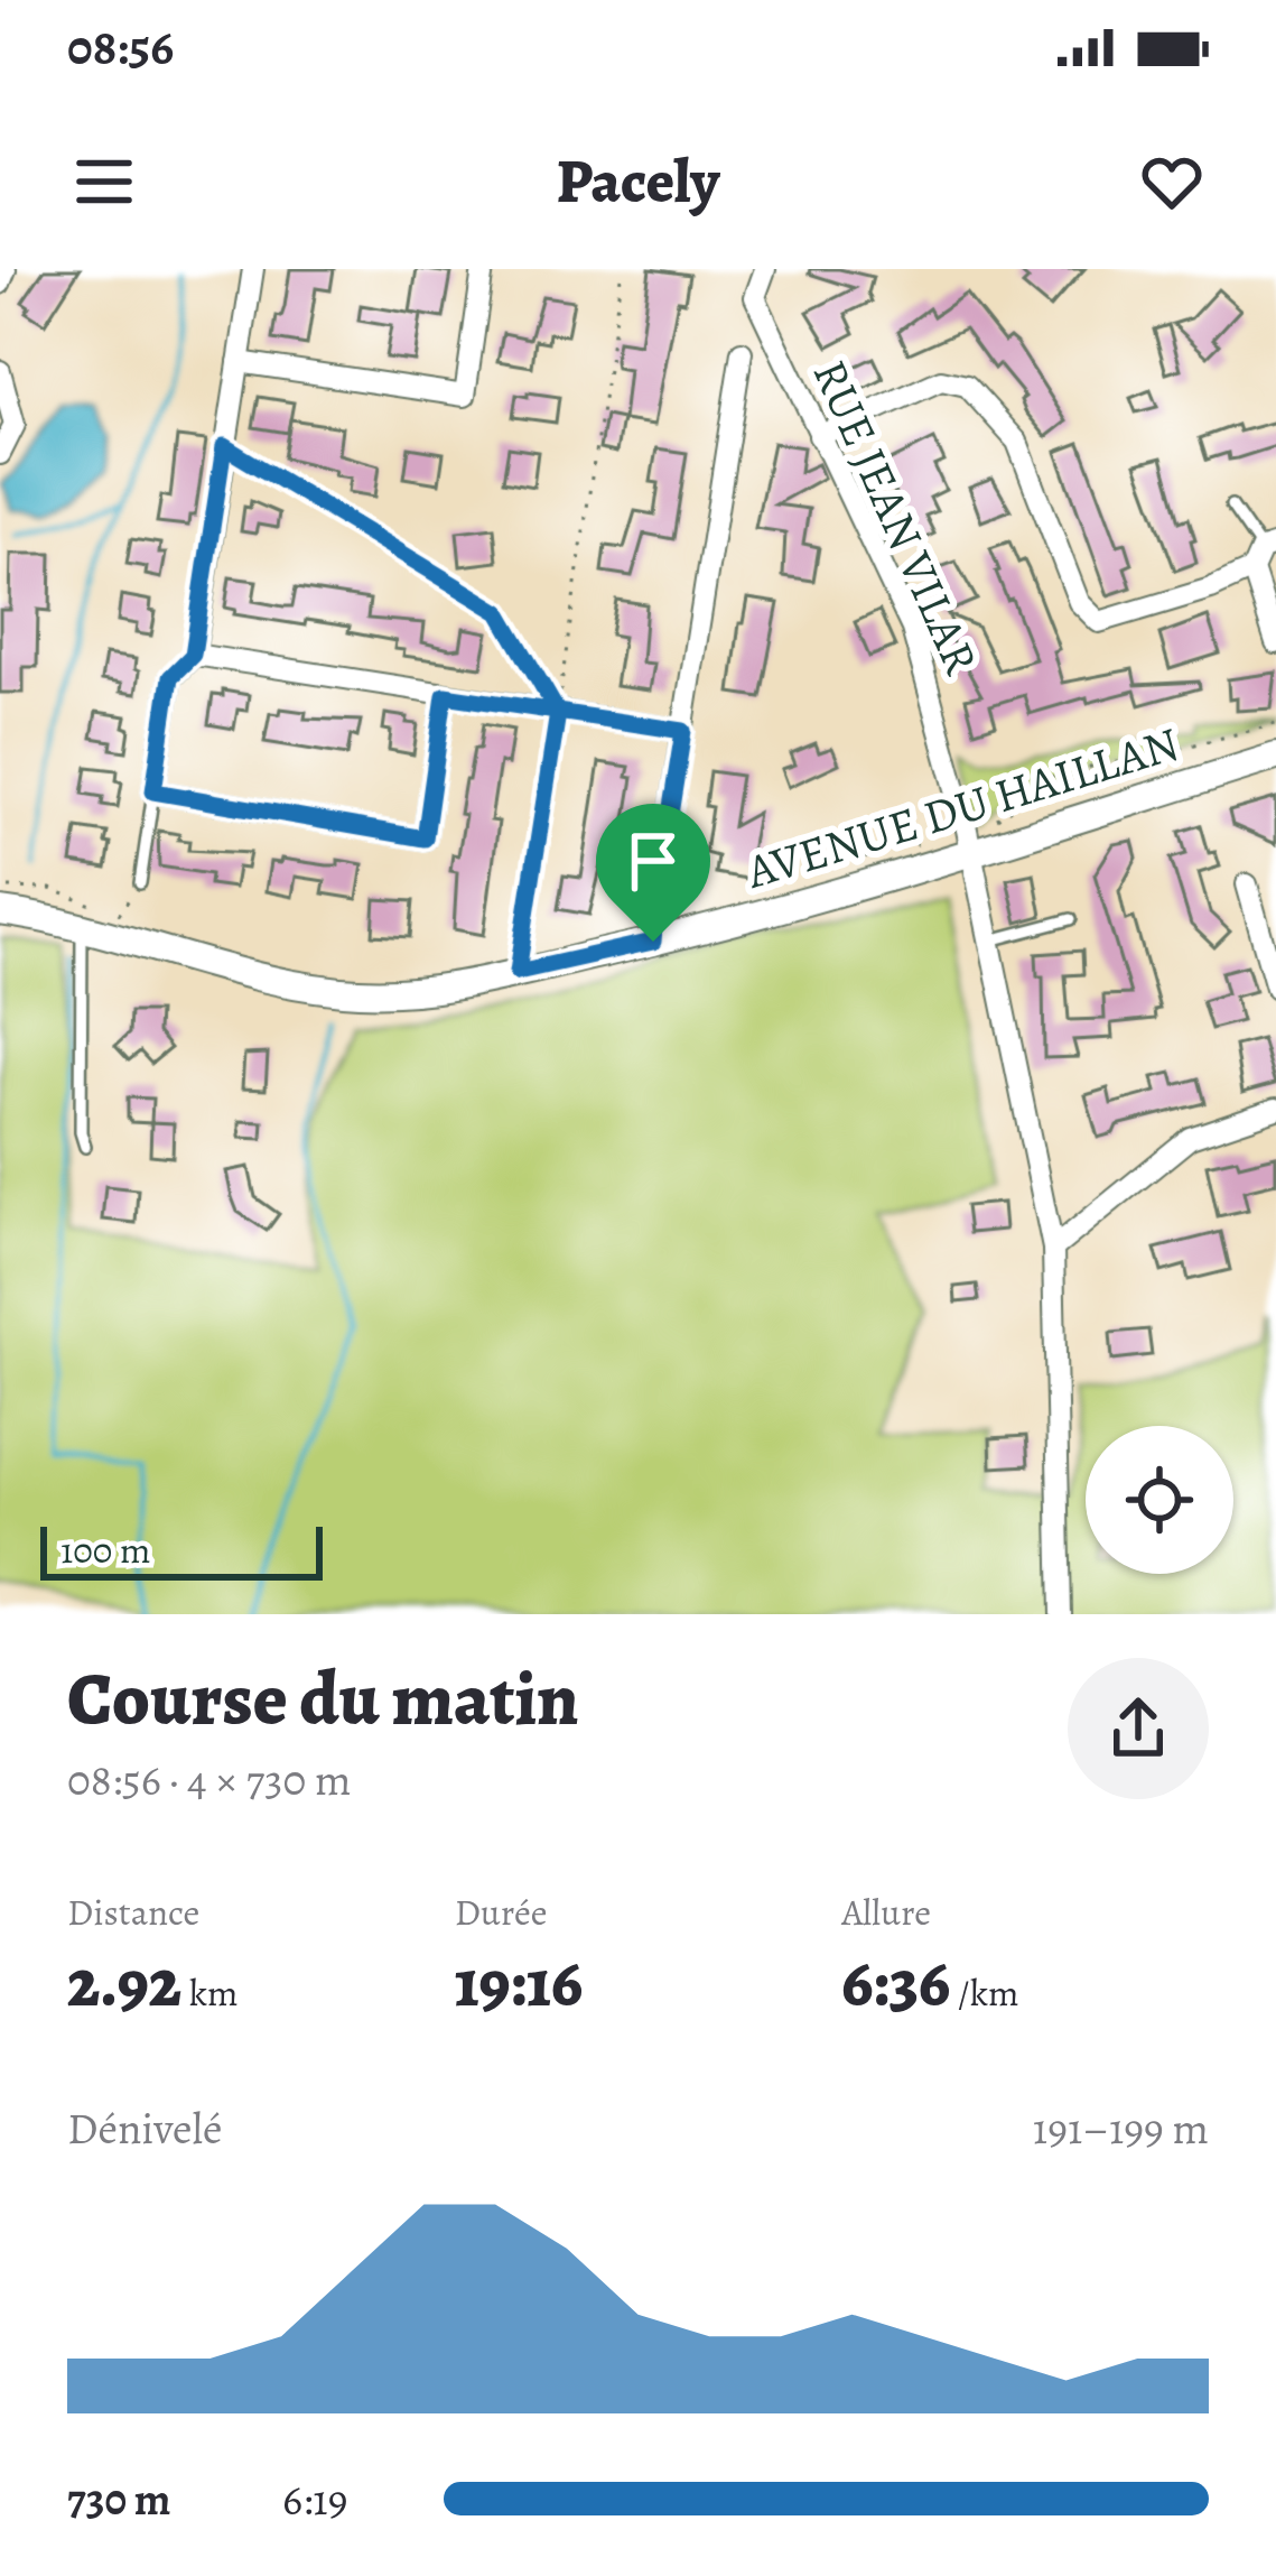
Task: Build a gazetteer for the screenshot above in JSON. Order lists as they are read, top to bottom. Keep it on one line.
{"streets":{"street":["RUE JEAN VILAR","AVENUE DU HAILLAN"]},"crossings":[["RUE JEAN VILAR","AVENUE DU HAILLAN"]],"scale_bar":"100 m","page":{"status":"08:56","header":"Pacely","scale":"100 m","heading":["Course du matin","08:56 · 4 × 730 m"],"stats":[["Distance","2.92 km"],["Durée","19:16"],["Allure","6:36 /km"]],"chart":["Dénivelé","191–199 m"],"list":[{"name":"730 m","note":"6:19"}]}}
